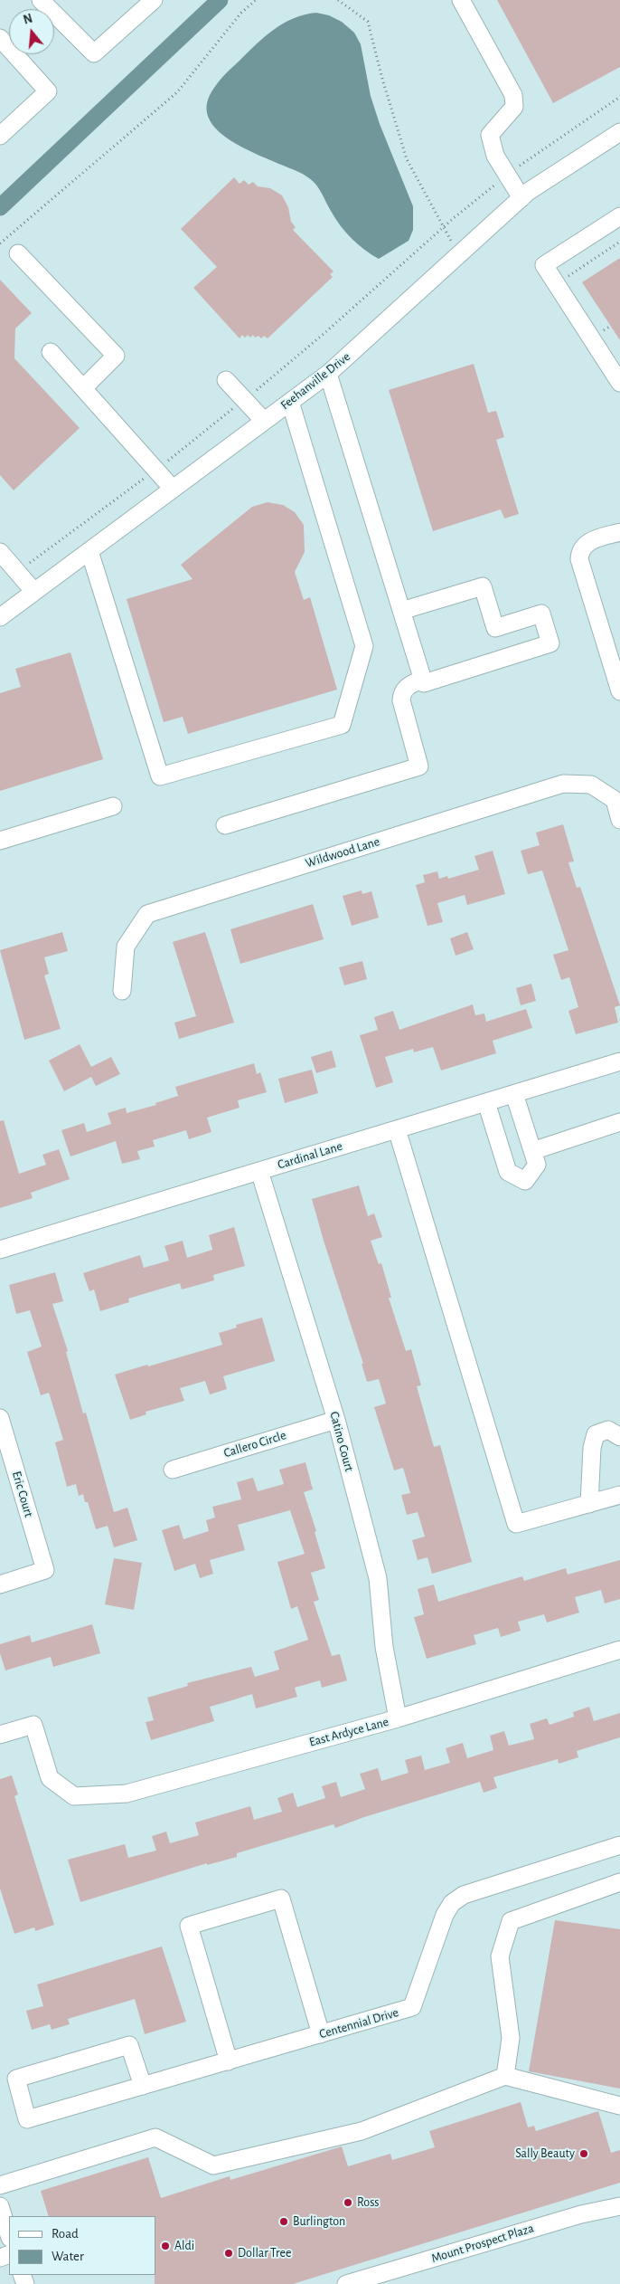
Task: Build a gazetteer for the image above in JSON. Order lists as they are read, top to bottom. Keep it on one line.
{"streets":{"street":["Feehanville Drive","Wildwood Lane","Cardinal Lane","Catino Court","Callero Circle","Eric Court","East Ardyce Lane","Centennial Drive","Mount Prospect Plaza"]},"crossings":[["Cardinal Lane","Catino Court"],["Catino Court","Callero Circle"],["Catino Court","East Ardyce Lane"]],"places":["Sally Beauty","Ross","Burlington","Aldi","Dollar Tree"],"legend":["Road","Water"],"north":"top"}
